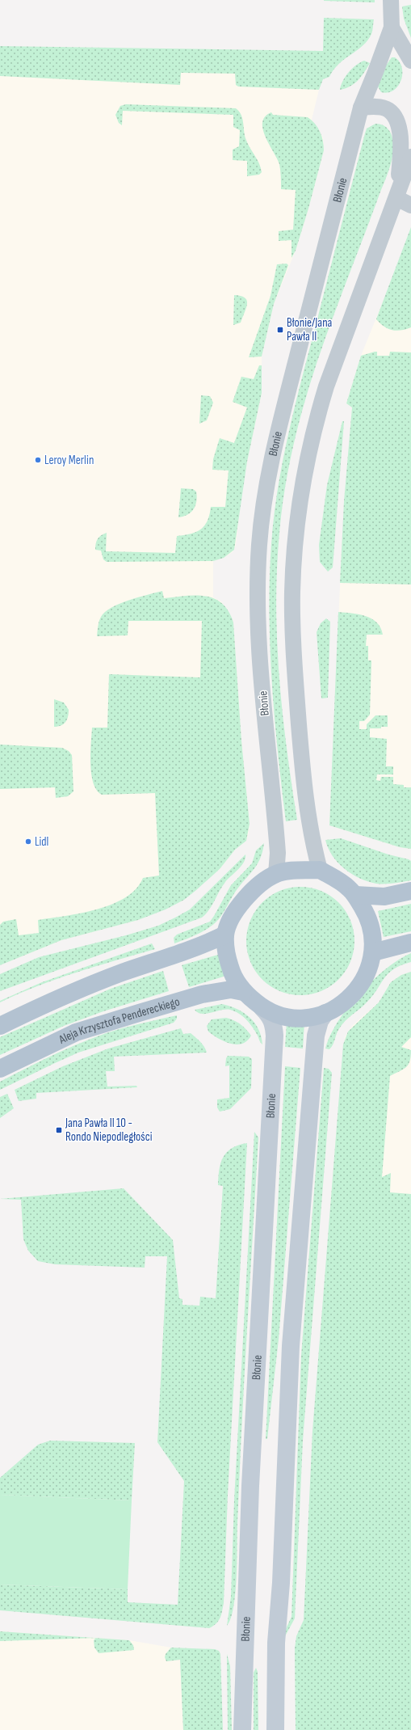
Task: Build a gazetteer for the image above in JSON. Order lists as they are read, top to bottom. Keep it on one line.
{"streets":{"main road":["Błonie","Aleja Krzysztofa Pendereckiego"]},"places":{"transit":["Błonie/Jana Pawła II","Jana Pawła II 10 - Rondo Niepodległości"],"other":["Leroy Merlin","Lidl"]}}
